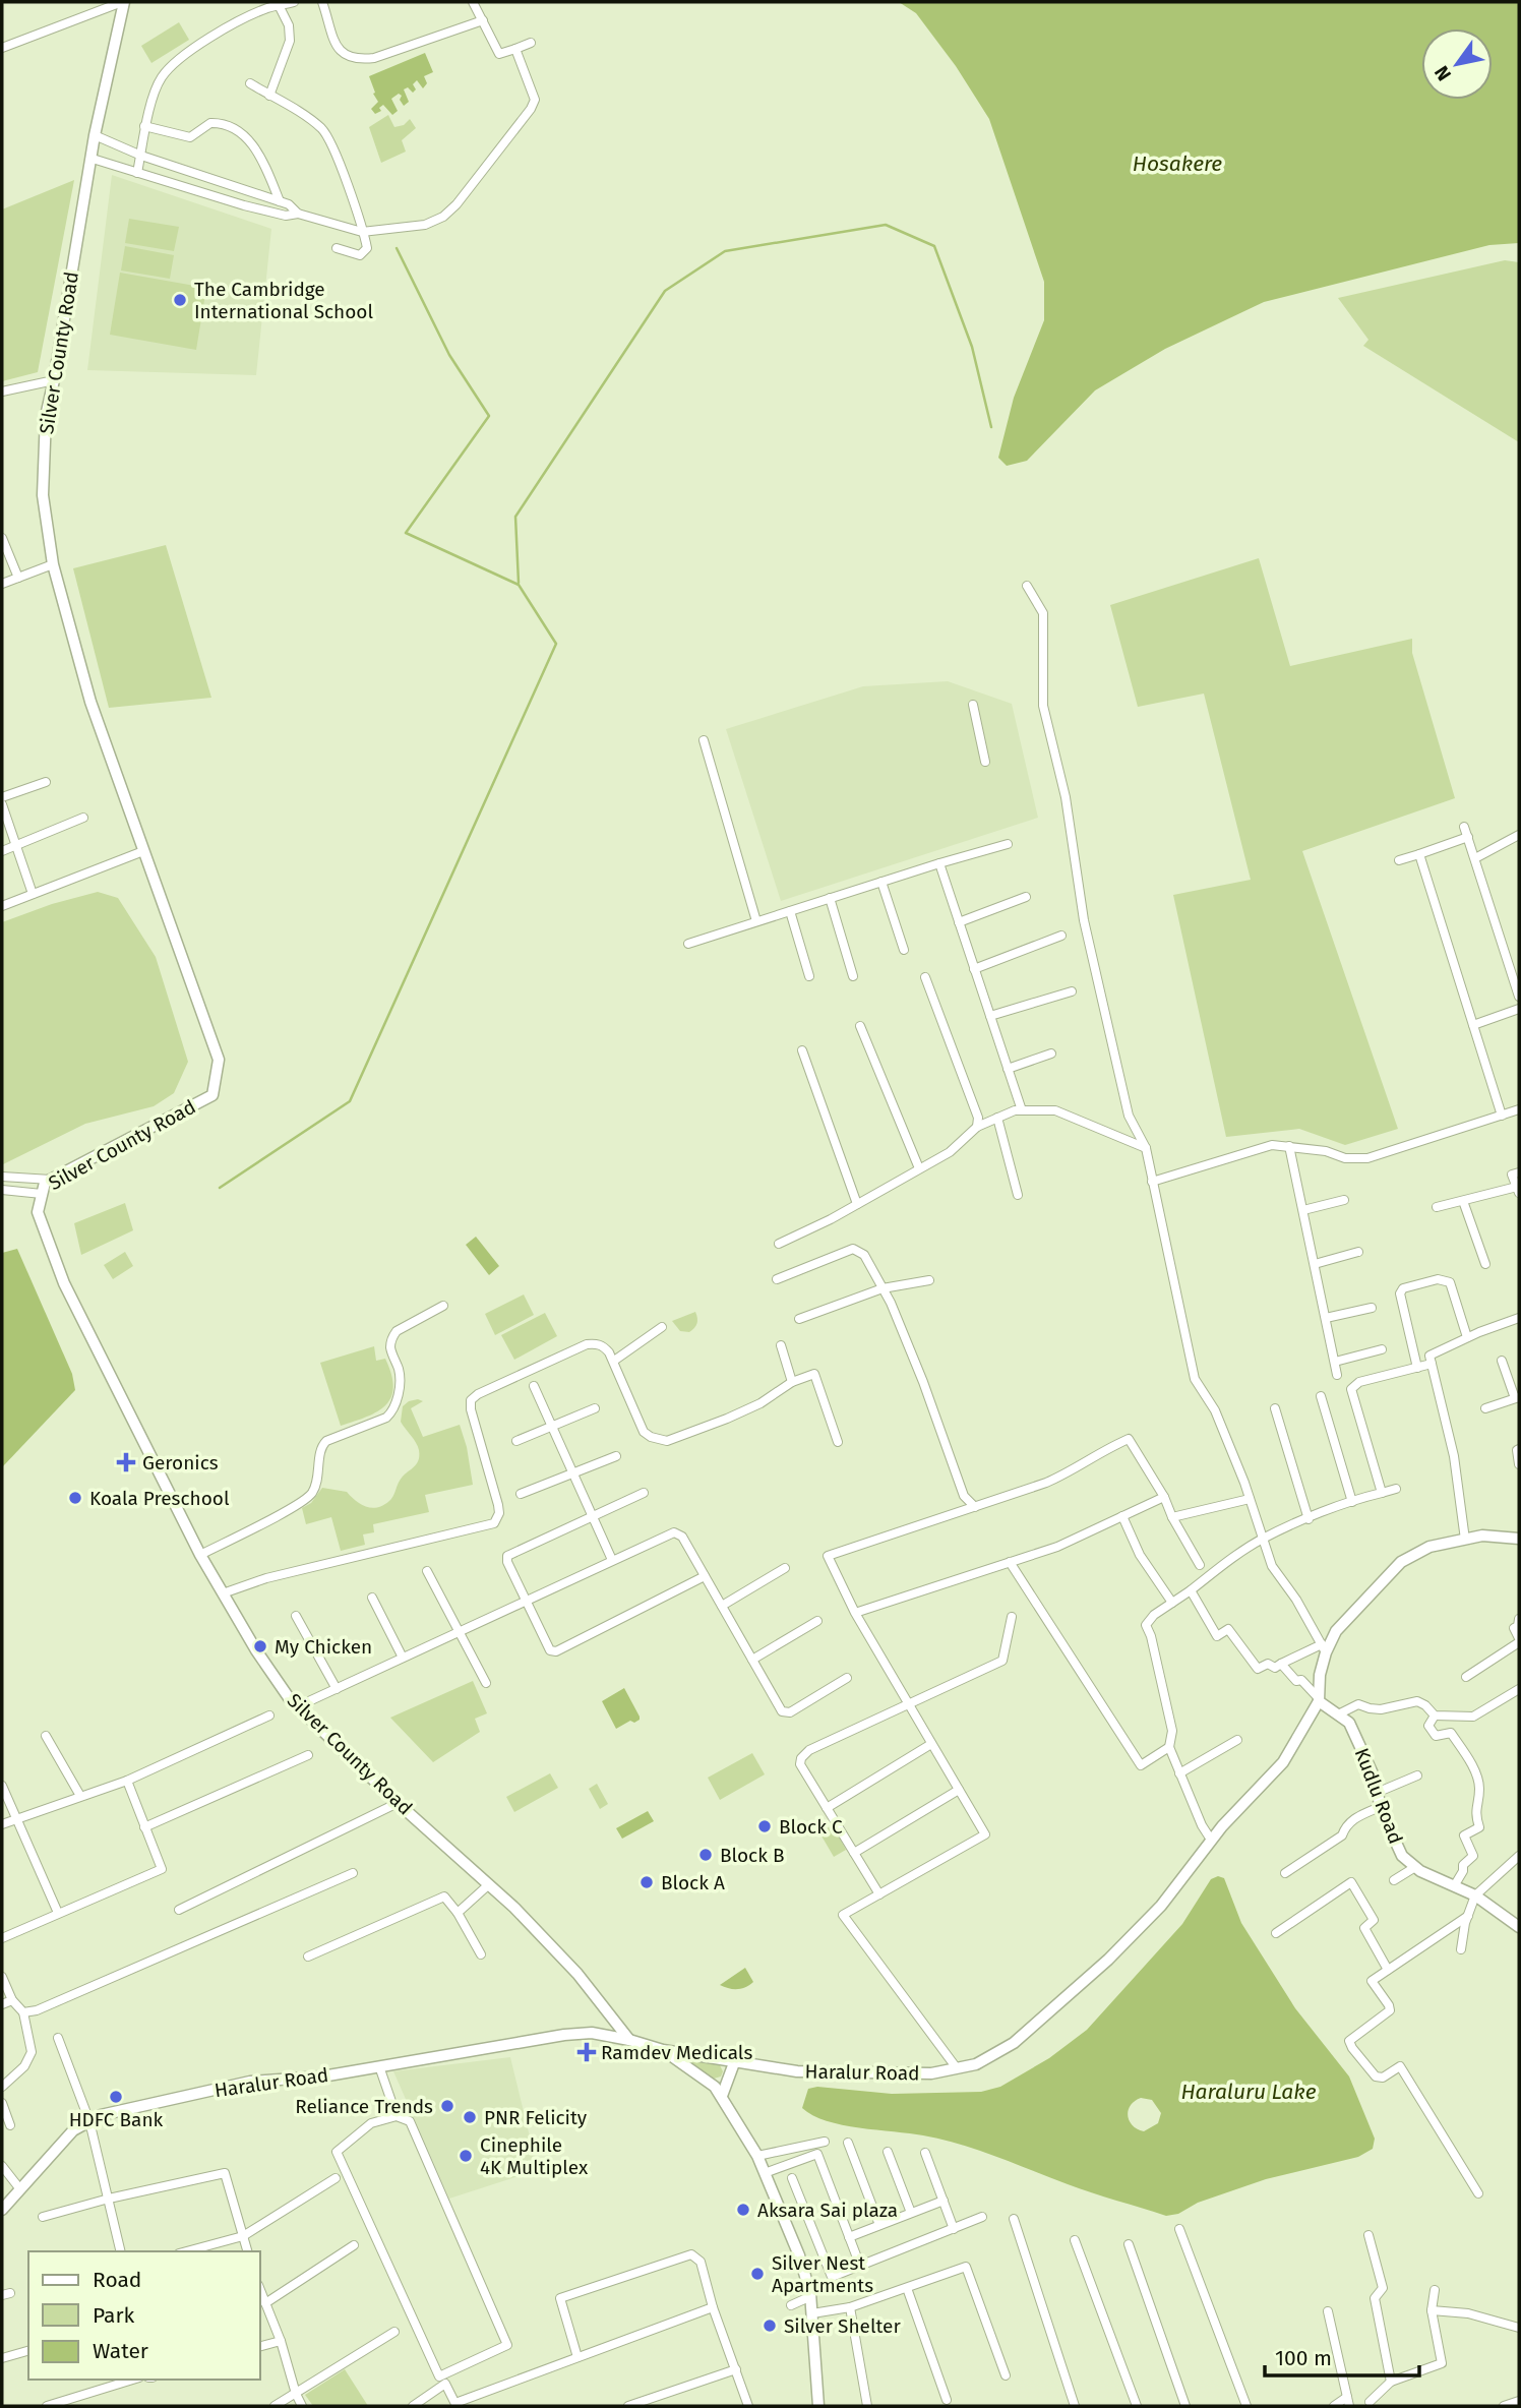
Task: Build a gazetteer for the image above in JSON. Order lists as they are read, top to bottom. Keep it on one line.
{"streets":{"street":["Silver County Road","Kudlu Road","Haralur Road"]},"crossings":[["Silver County Road","Haralur Road"],["Kudlu Road","Haralur Road"]],"water":["Hosakere","Haraluru Lake"],"places":{"other":["The Cambridge International School","Koala Preschool","My Chicken","Block C","Block B","Block A","HDFC Bank","Reliance Trends","PNR Felicity","Cinephile 4K Multiplex","Aksara Sai plaza","Silver Nest Apartments","Silver Shelter"],"health":["Geronics","Ramdev Medicals"]},"legend":["Road","Park","Water"],"scale_bar":"100 m","north":"bottom left"}
